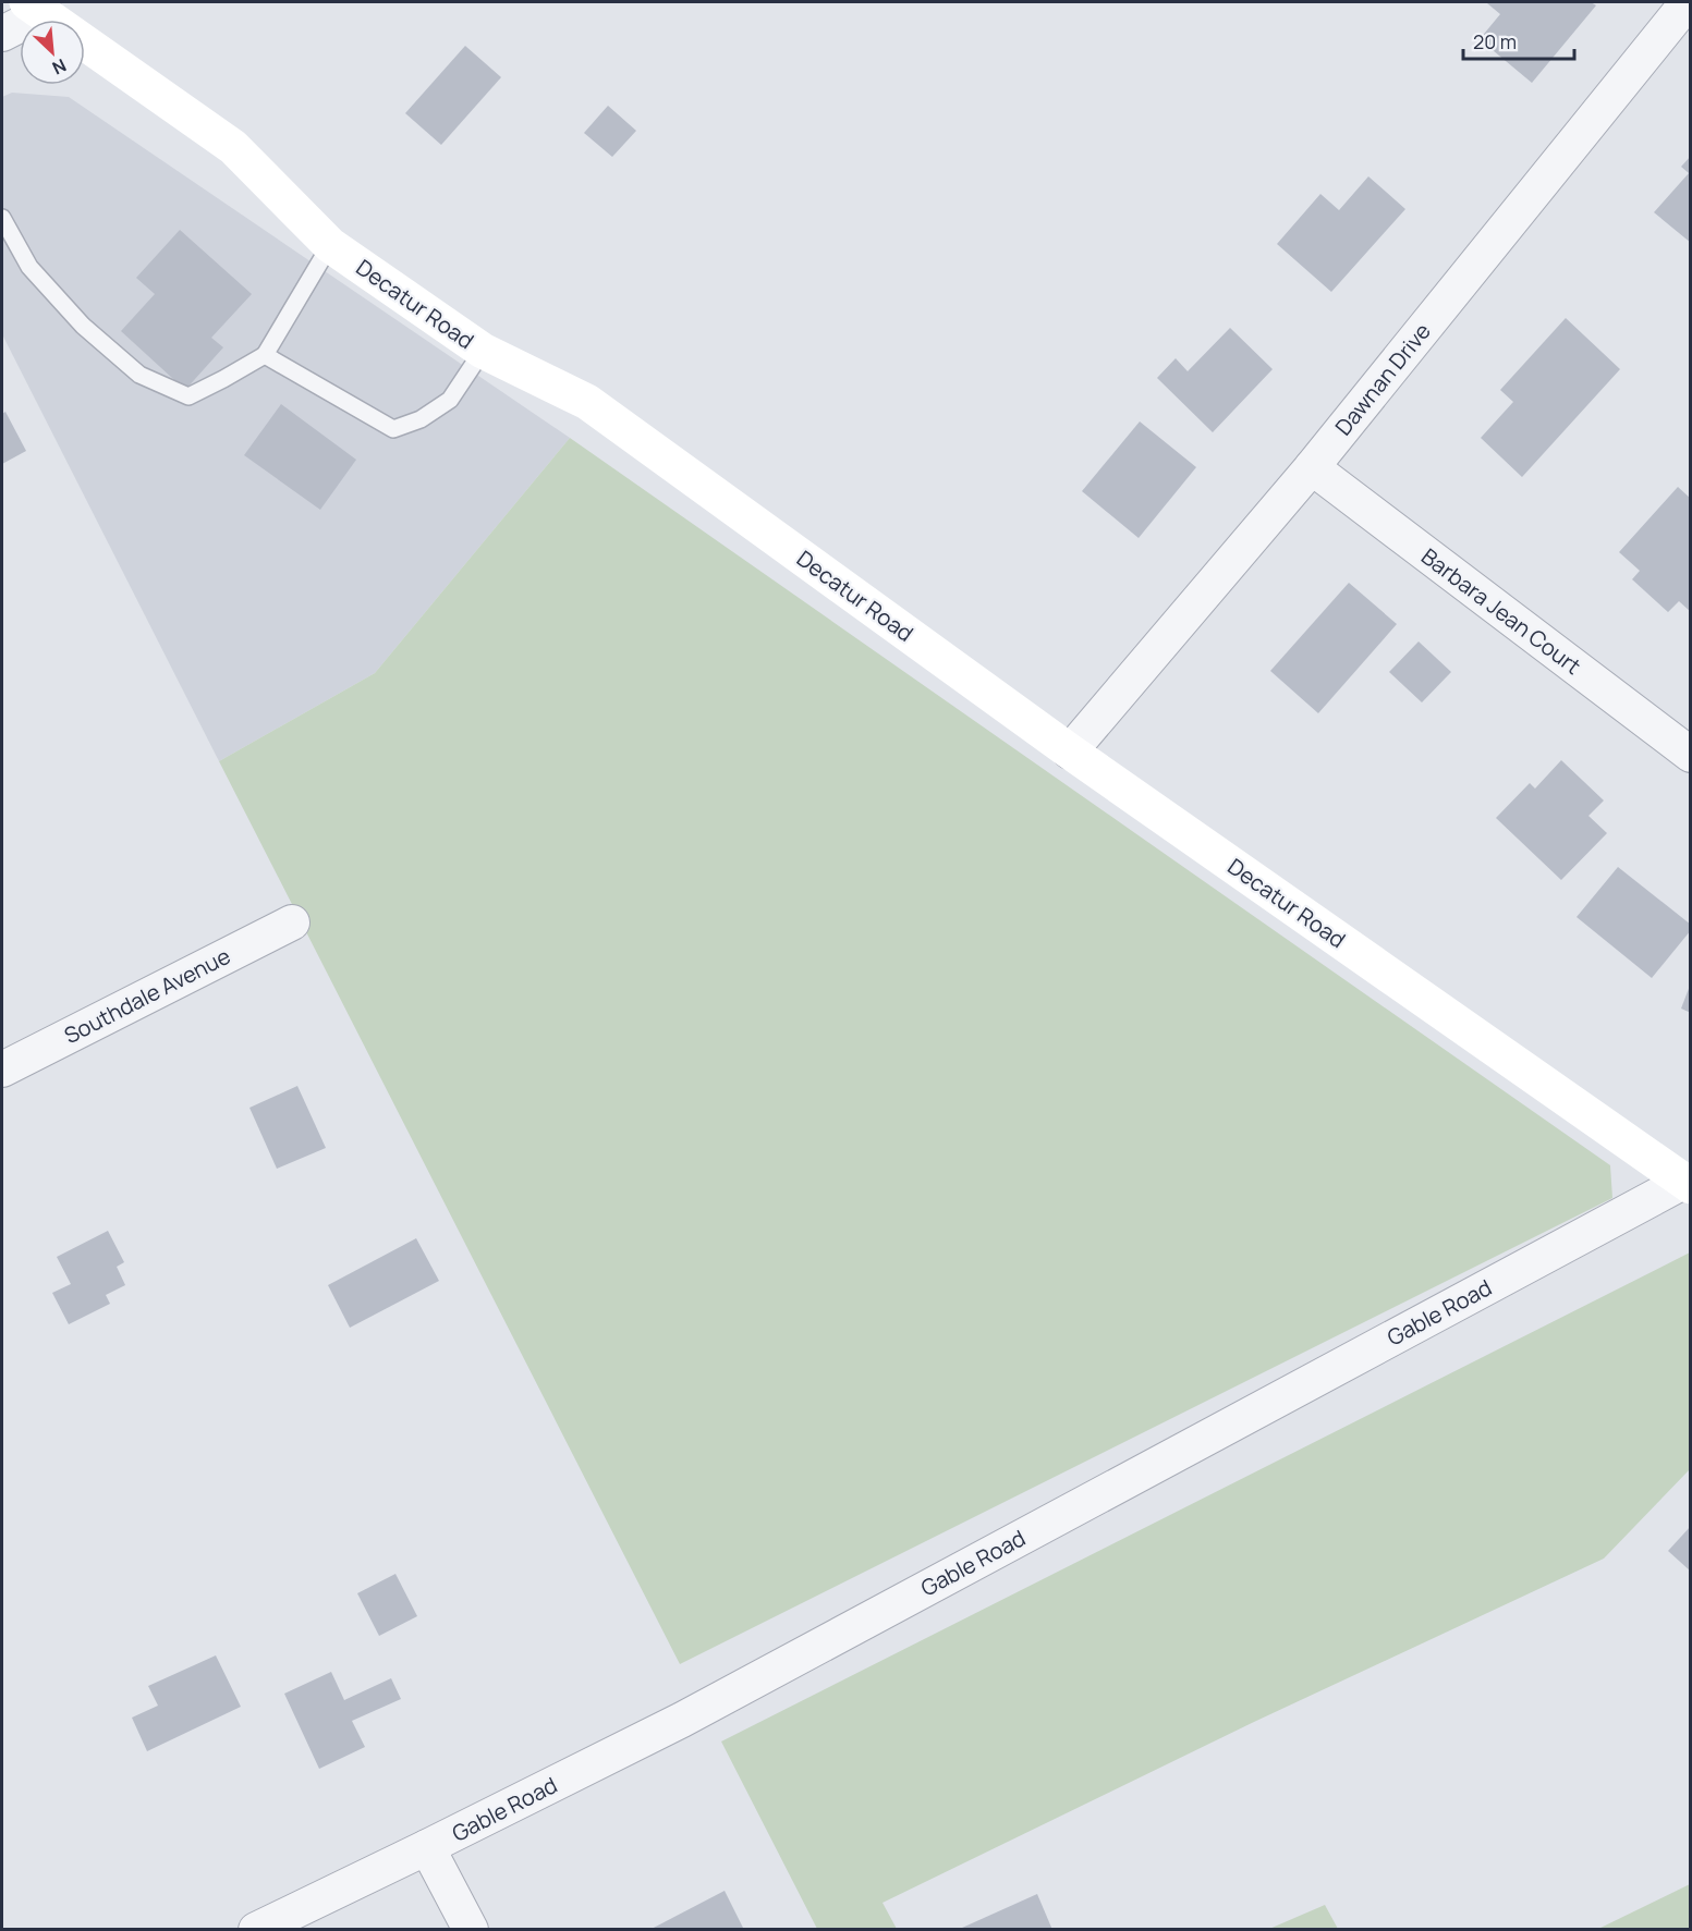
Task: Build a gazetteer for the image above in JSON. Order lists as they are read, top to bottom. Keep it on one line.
{"streets":{"street":["Decatur Road","Dawnan Drive","Barbara Jean Court","Southdale Avenue","Gable Road"]},"crossings":[["Decatur Road","Dawnan Drive"],["Decatur Road","Gable Road"],["Dawnan Drive","Barbara Jean Court"]],"scale_bar":"20 m","north":"bottom right"}
